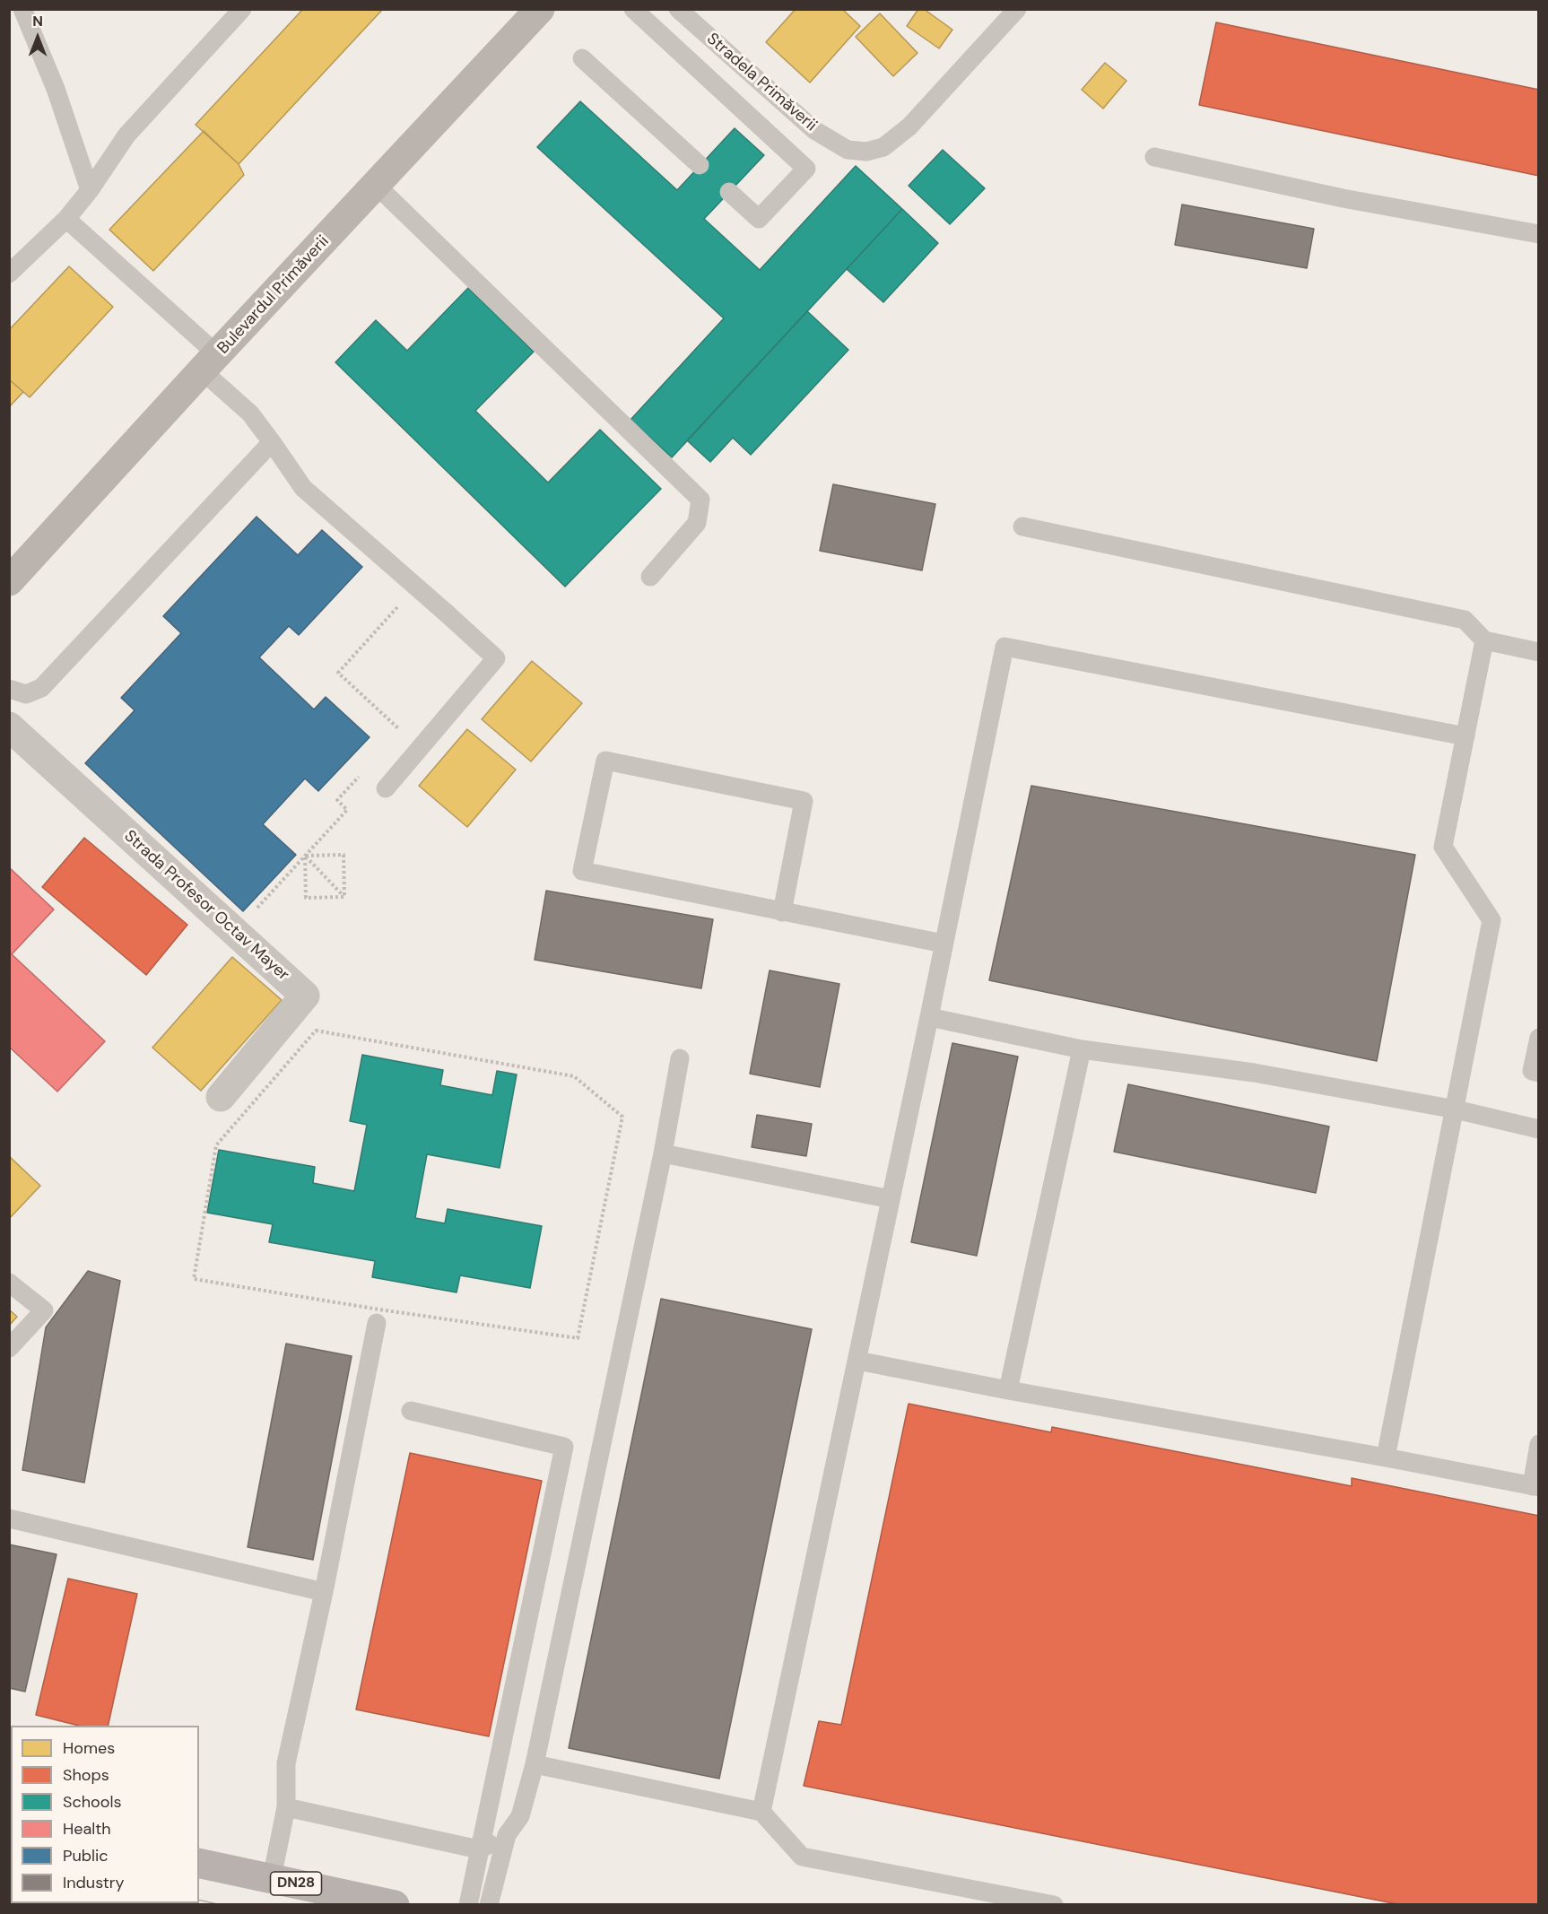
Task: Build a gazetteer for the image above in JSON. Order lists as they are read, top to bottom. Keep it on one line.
{"streets":{"main road":["Bulevardul Primăverii","DN28"],"street":["Strada Profesor Octav Mayer"],"lane":["Stradela Primăverii"]},"legend":["Homes","Shops","Schools","Health","Public","Industry"],"north":"top"}
